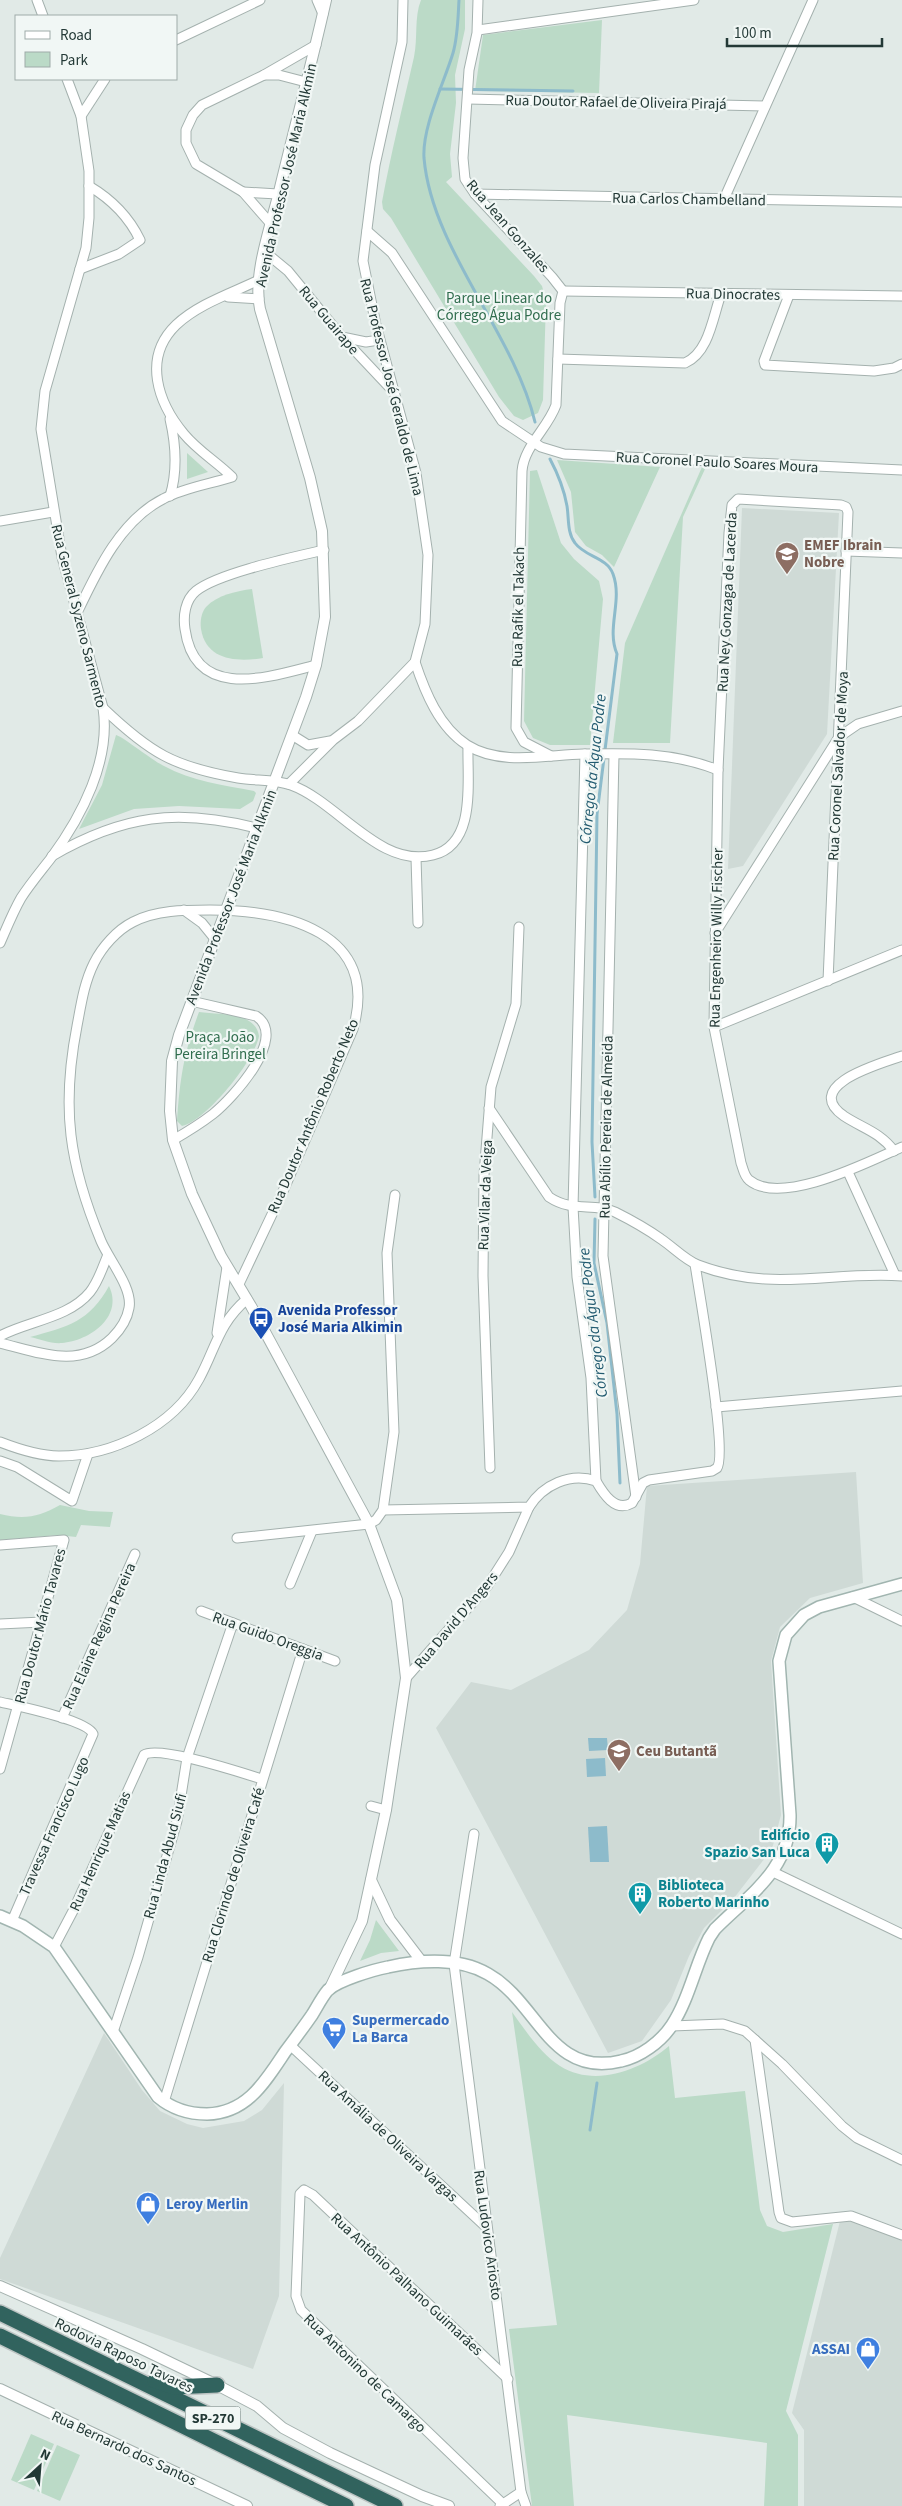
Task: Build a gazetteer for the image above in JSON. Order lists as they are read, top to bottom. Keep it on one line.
{"streets":{"highway":["Rodovia Raposo Tavares","SP-270"],"street":["Rua Doutor Rafael de Oliveira Pirajá","Avenida Professor José Maria Alkmin","Rua Carlos Chambelland","Rua Jean Gonzales","Rua Dinocrates","Rua Guairape","Rua Professor José Geraldo de Lima","Rua Coronel Paulo Soares Moura","Rua Ney Gonzaga de Lacerda","Rua Rafik el Takach","Rua General Syzeno Sarmento","Rua Coronel Salvador de Moya","Rua Engenheiro Willy Fischer","Rua Doutor Antônio Roberto Neto","Rua Abílio Pereira de Almeida","Rua Vilar da Veiga","Rua David D'Angers","Rua Doutor Mário Tavares","Rua Elaine Regina Pereira","Rua Guido Oreggia","Travessa Francisco Lugo","Rua Henrique Matias","Rua Linda Abud Siufi","Rua Clorindo de Oliveira Café","Rua Amália de Oliveira Vargas","Rua Ludovico Ariosto","Rua Antônio Palhano Guimarães","Rua Antonino de Camargo","Rua Bernardo dos Santos"]},"crossings":[["Rua Doutor Rafael de Oliveira Pirajá","Rua Jean Gonzales"],["Avenida Professor José Maria Alkmin","Rua Guairape"],["Avenida Professor José Maria Alkmin","Rua Professor José Geraldo de Lima"],["Avenida Professor José Maria Alkmin","Rua Doutor Antônio Roberto Neto"],["Avenida Professor José Maria Alkmin","Rua David D'Angers"],["Rua Carlos Chambelland","Rua Jean Gonzales"],["Rua Jean Gonzales","Rua Dinocrates"],["Rua Guairape","Rua Professor José Geraldo de Lima"],["Rua Professor José Geraldo de Lima","Rua Coronel Paulo Soares Moura"],["Rua Coronel Paulo Soares Moura","Rua Rafik el Takach"],["Rua Ney Gonzaga de Lacerda","Rua Coronel Salvador de Moya"],["Rua Ney Gonzaga de Lacerda","Rua Engenheiro Willy Fischer"],["Rua Elaine Regina Pereira","Travessa Francisco Lugo"],["Rua Guido Oreggia","Rua Linda Abud Siufi"],["Rua Guido Oreggia","Rua Clorindo de Oliveira Café"],["Rua Henrique Matias","Rua Linda Abud Siufi"],["Rua Amália de Oliveira Vargas","Rua Ludovico Ariosto"],["Rua Ludovico Ariosto","Rua Antônio Palhano Guimarães"],["Rua Ludovico Ariosto","Rua Antonino de Camargo"],["Rua Antônio Palhano Guimarães","Rua Antonino de Camargo"]],"water":["Córrego da Água Podre"],"parks":["Parque Linear do Córrego Água Podre","Praça João Pereira Bringel"],"places":{"school or university":["EMEF Ibrain Nobre","Ceu Butantã"],"bus stop":["Avenida Professor José Maria Alkimin"],"building":["Edifício Spazio San Luca","Biblioteca Roberto Marinho"],"supermarket":["Supermercado La Barca"],"shop":["Leroy Merlin","ASSAI"]},"legend":["Road","Park"],"scale_bar":"100 m","north":"top right"}
